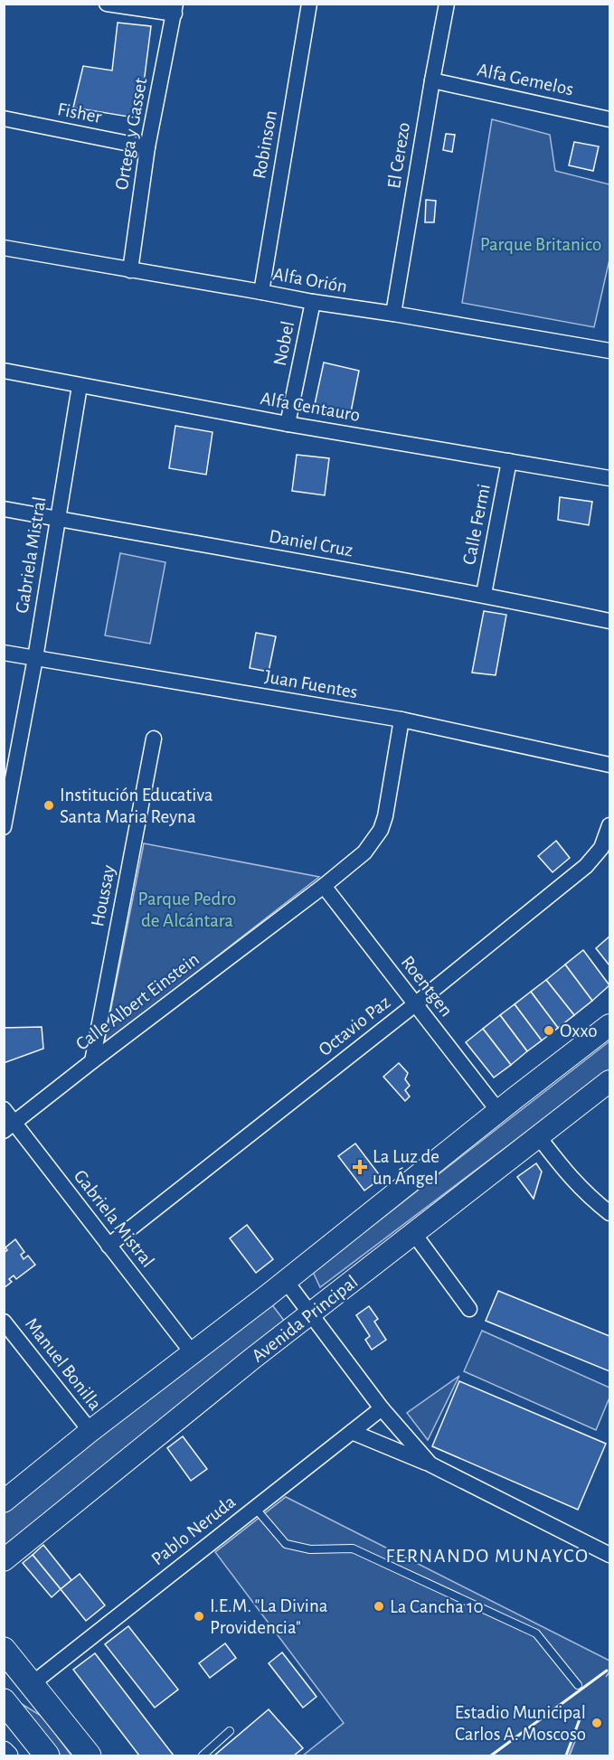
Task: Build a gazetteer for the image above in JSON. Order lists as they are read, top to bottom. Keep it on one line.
{"streets":{"main road":["Avenida Principal"],"street":["Alfa Gemelos","Fisher","Ortega y Gasset","Robinson","El Cerezo","Alfa Orión","Nobel","Alfa Centauro","Calle Fermi","Daniel Cruz","Gabriela Mistral","Juan Fuentes","Houssay","Roentgen","Calle Albert Einstein","Octavio Paz","Manuel Bonilla","Pablo Neruda"]},"crossings":[["Alfa Gemelos","El Cerezo"],["Fisher","Ortega y Gasset"],["Ortega y Gasset","Alfa Orión"],["Robinson","Alfa Orión"],["El Cerezo","Alfa Orión"],["Alfa Orión","Nobel"],["Nobel","Alfa Centauro"],["Alfa Centauro","Calle Fermi"],["Alfa Centauro","Gabriela Mistral"],["Calle Fermi","Daniel Cruz"],["Daniel Cruz","Gabriela Mistral"],["Gabriela Mistral","Juan Fuentes"],["Gabriela Mistral","Calle Albert Einstein"],["Gabriela Mistral","Octavio Paz"],["Juan Fuentes","Calle Albert Einstein"],["Houssay","Calle Albert Einstein"],["Roentgen","Calle Albert Einstein"],["Roentgen","Octavio Paz"]],"districts":["FERNANDO MUNAYCO"],"parks":["Parque Britanico","Parque Pedro de Alcántara"],"places":{"other":["Institución Educativa Santa Maria Reyna","Oxxo","La Cancha 10","I.E.M. \"La Divina Providencia\"","Estadio Municipal Carlos A. Moscoso"],"health":["La Luz de un Ángel"]}}
